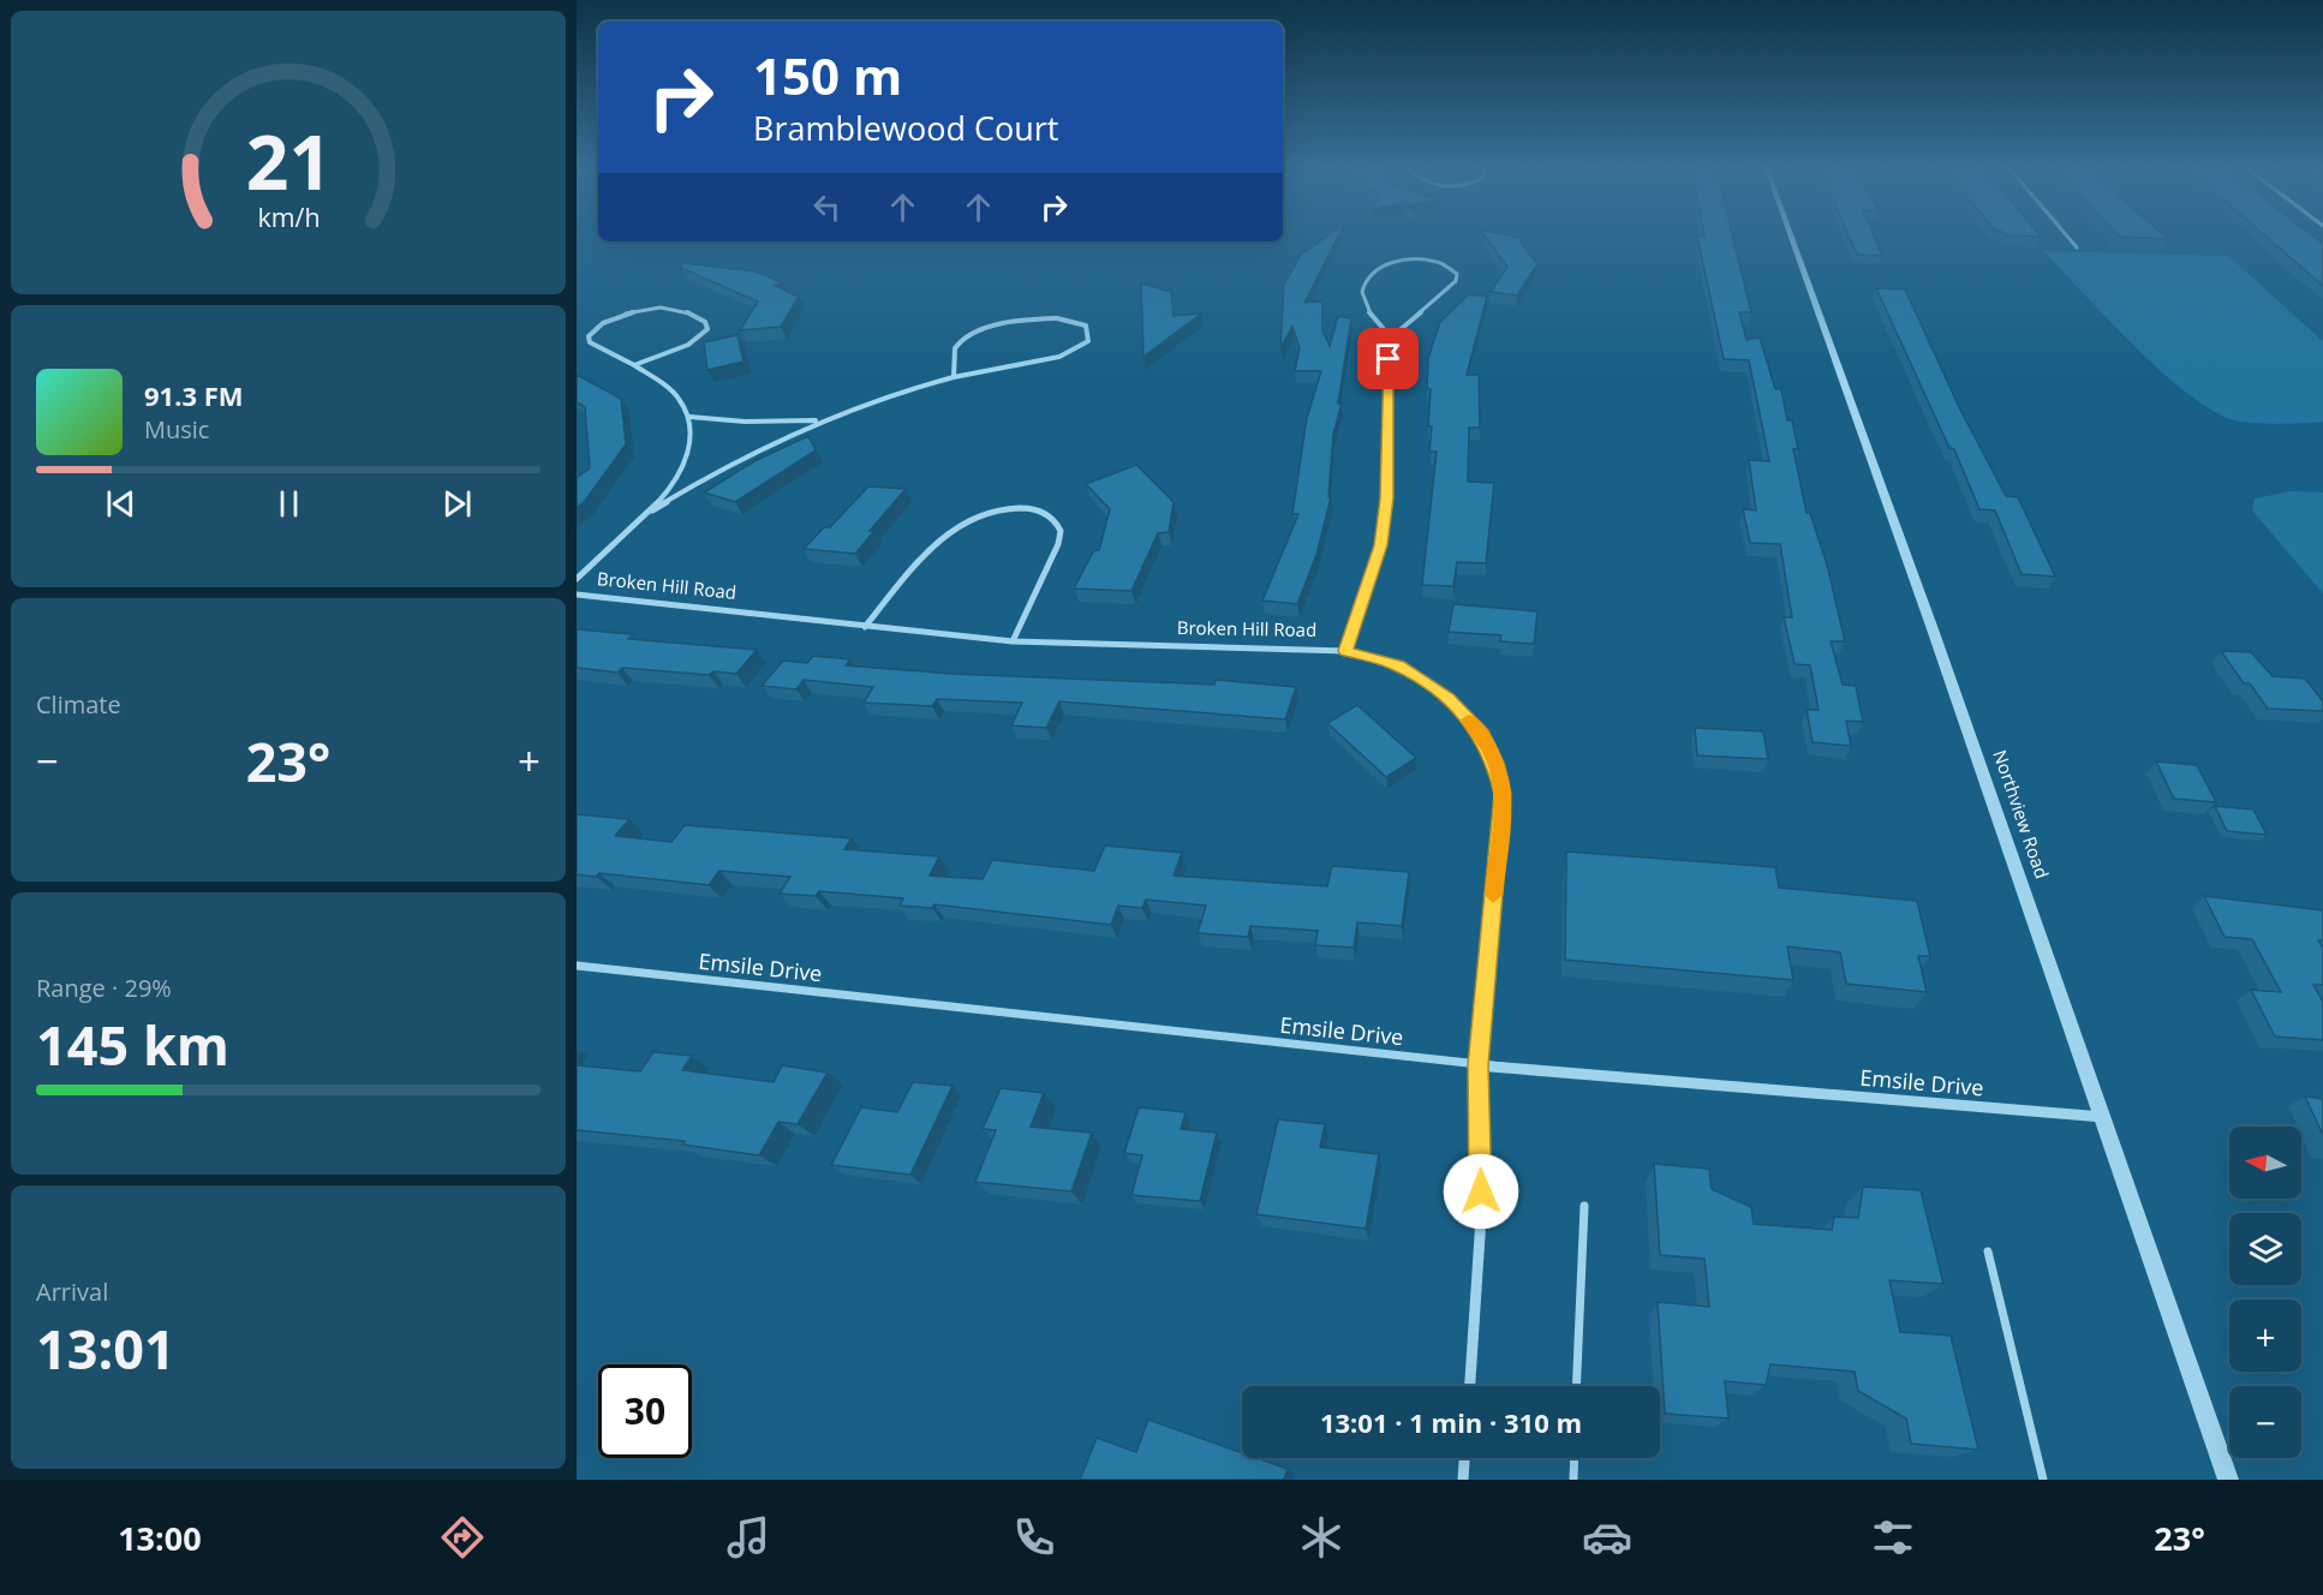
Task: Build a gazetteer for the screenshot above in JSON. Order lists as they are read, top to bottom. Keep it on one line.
{"streets":{"street":["Broken Hill Road","Northview Road","Emsile Drive"]},"crossings":[["Broken Hill Road","Emsile Drive"],["Northview Road","Emsile Drive"]],"north":"left","page":{"turn":["150 m","Bramblewood Court"],"song":["91.3 FM","Music"],"tile":["Climate",["Range · 29%","145 km"],["Arrival","13:01"]],"heat":["−","23°","+"],"map_buttons":["+","−"],"limit":"30","trip":"13:01 · 1 min · 310 m","tabs":["13:00","23°"],"gauge":["21","km/h"]}}
